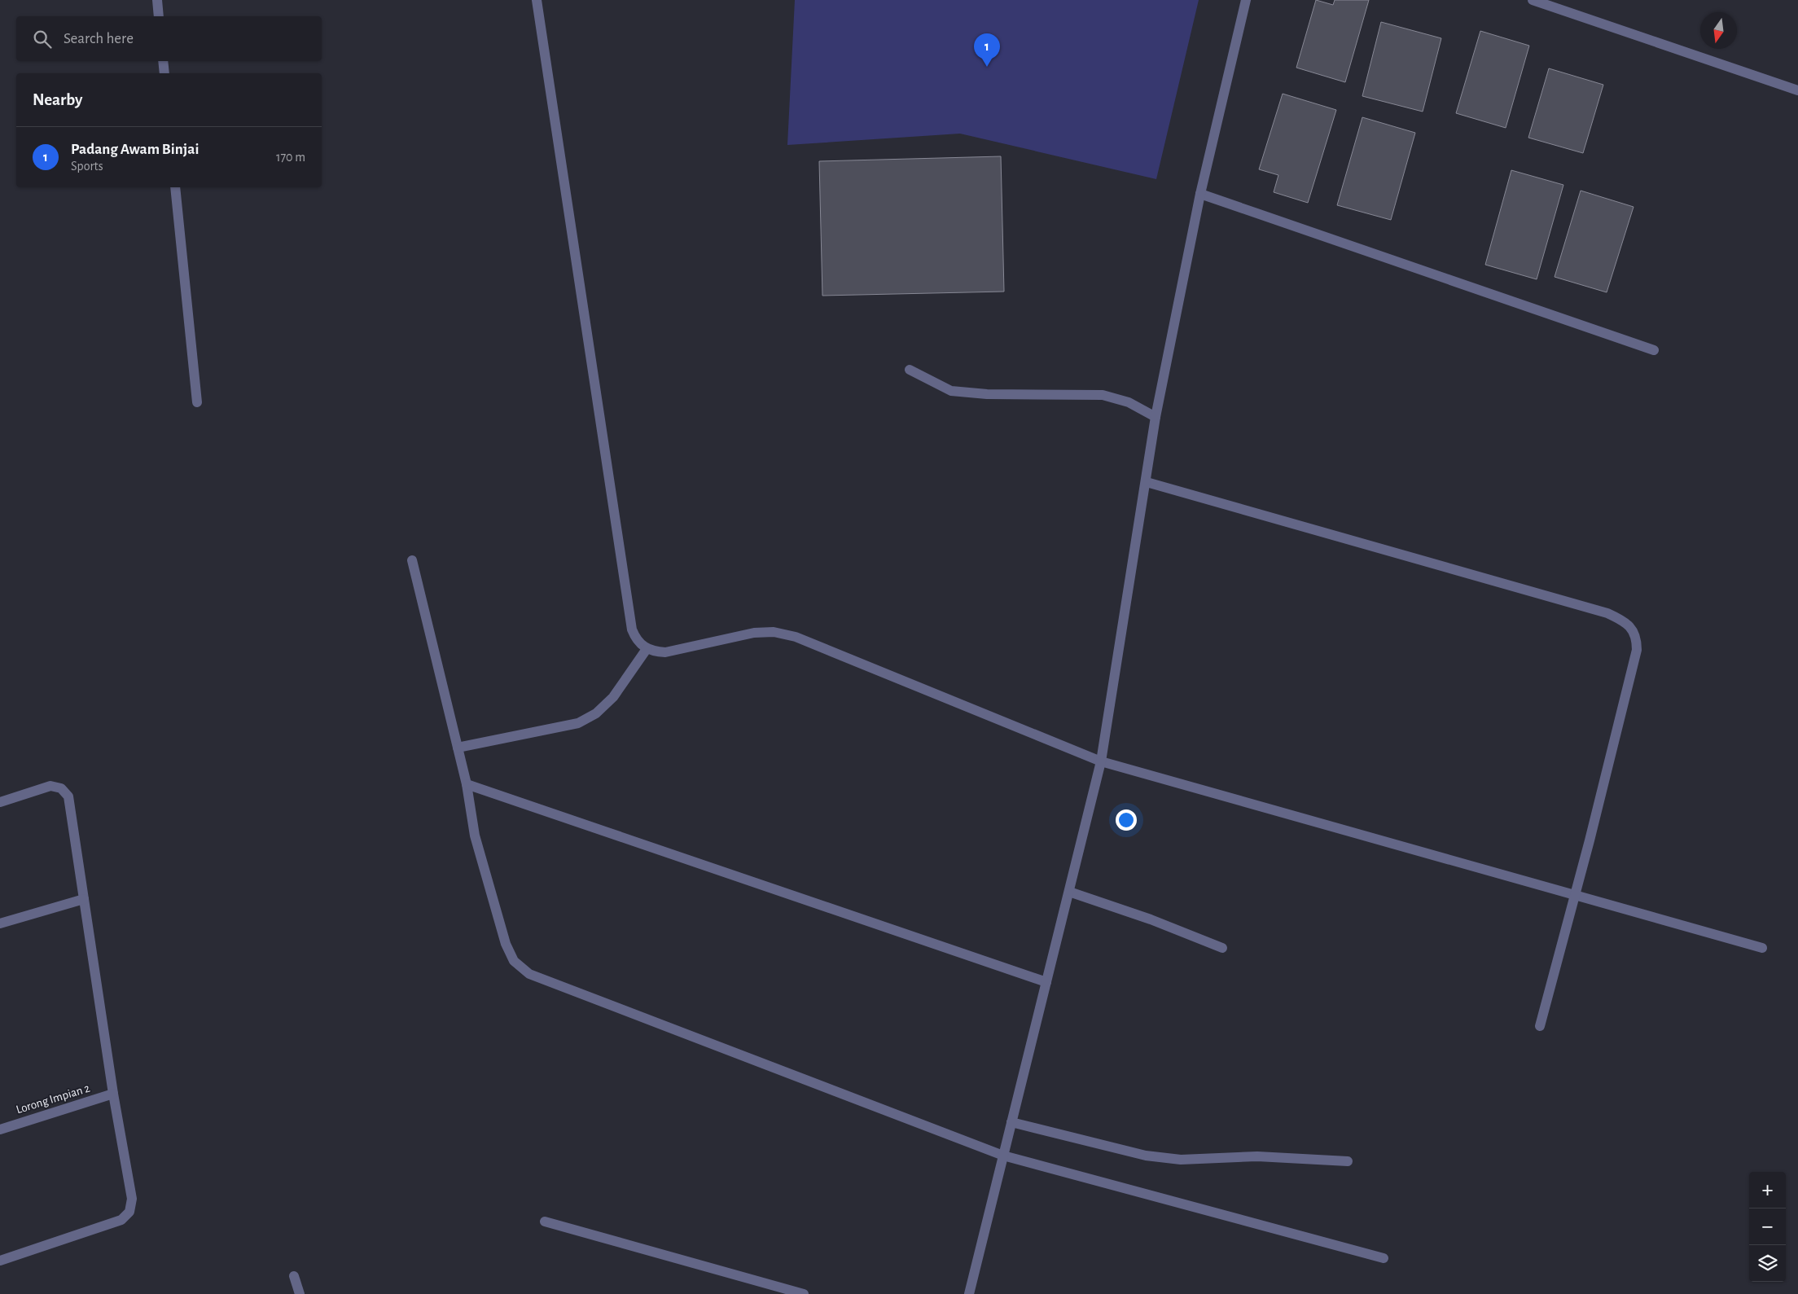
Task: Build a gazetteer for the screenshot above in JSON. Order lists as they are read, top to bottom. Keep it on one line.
{"streets":{"street":["Lorong Impian 2"]},"north":"bottom","page":{"search":"Search here","pins":"1","heading":"Nearby","list":[{"mark":"1","name":"Padang Awam Binjai","note":"Sports","value":"170 m"}],"map_buttons":["+","−"]}}
